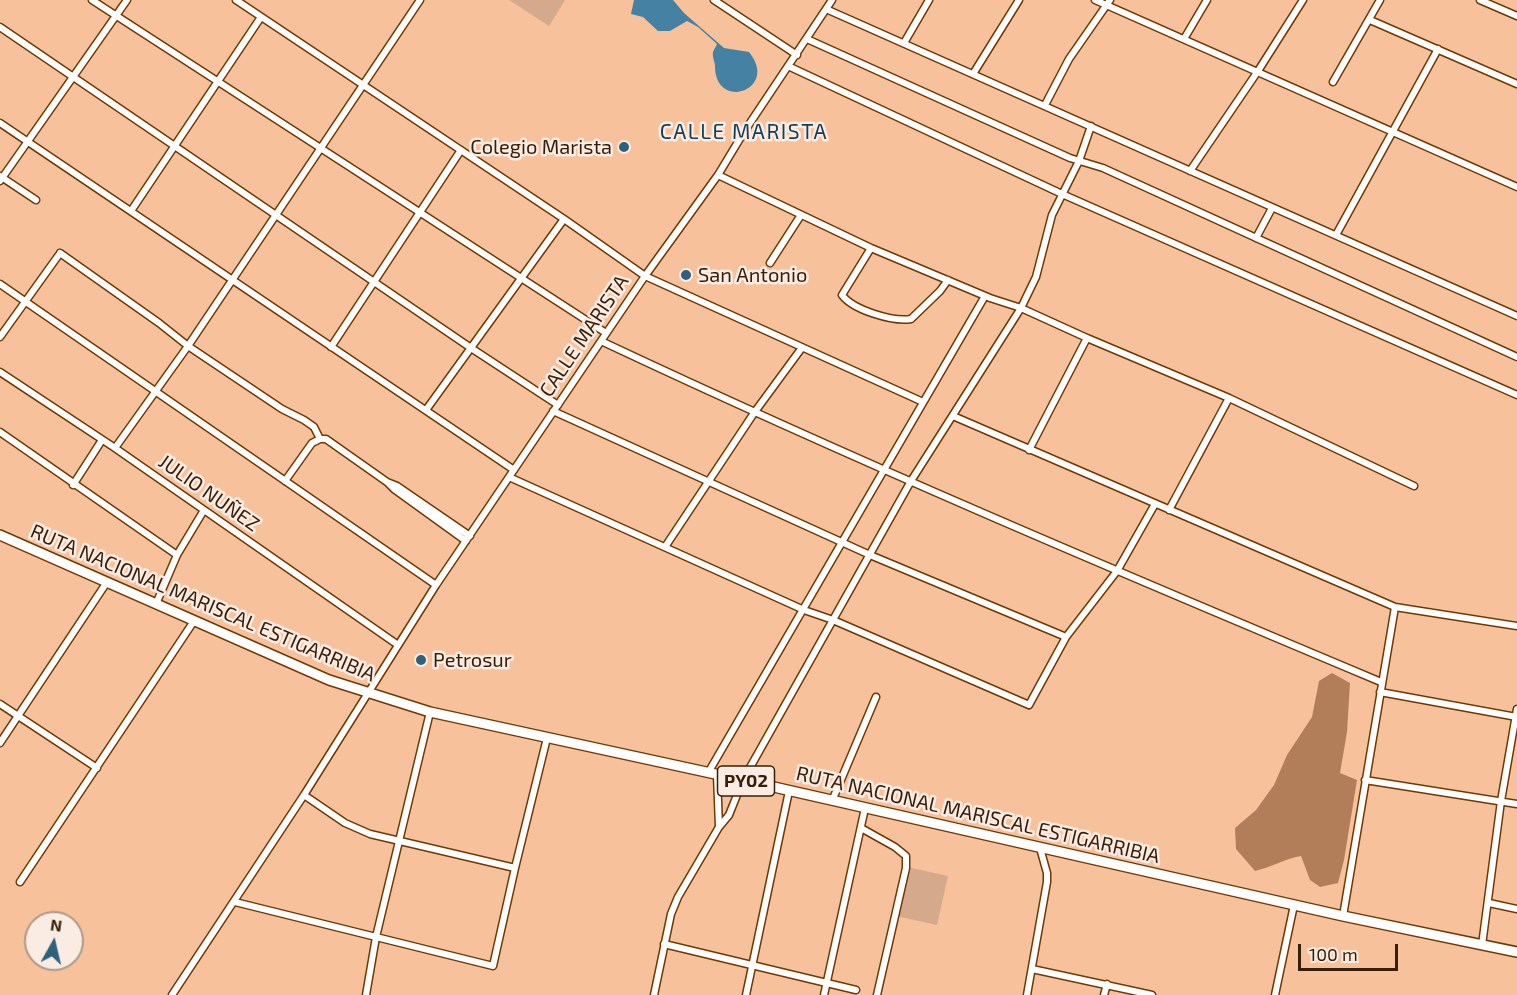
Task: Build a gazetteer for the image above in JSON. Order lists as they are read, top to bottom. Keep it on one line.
{"streets":{"main road":["RUTA NACIONAL MARISCAL ESTIGARRIBIA","PY02"],"street":["CALLE MARISTA","JULIO NUÑEZ"]},"crossings":[["CALLE MARISTA","JULIO NUÑEZ"],["CALLE MARISTA","RUTA NACIONAL MARISCAL ESTIGARRIBIA"]],"districts":["CALLE MARISTA"],"places":["Colegio Marista","San Antonio","Petrosur"],"scale_bar":"100 m","north":"top"}
